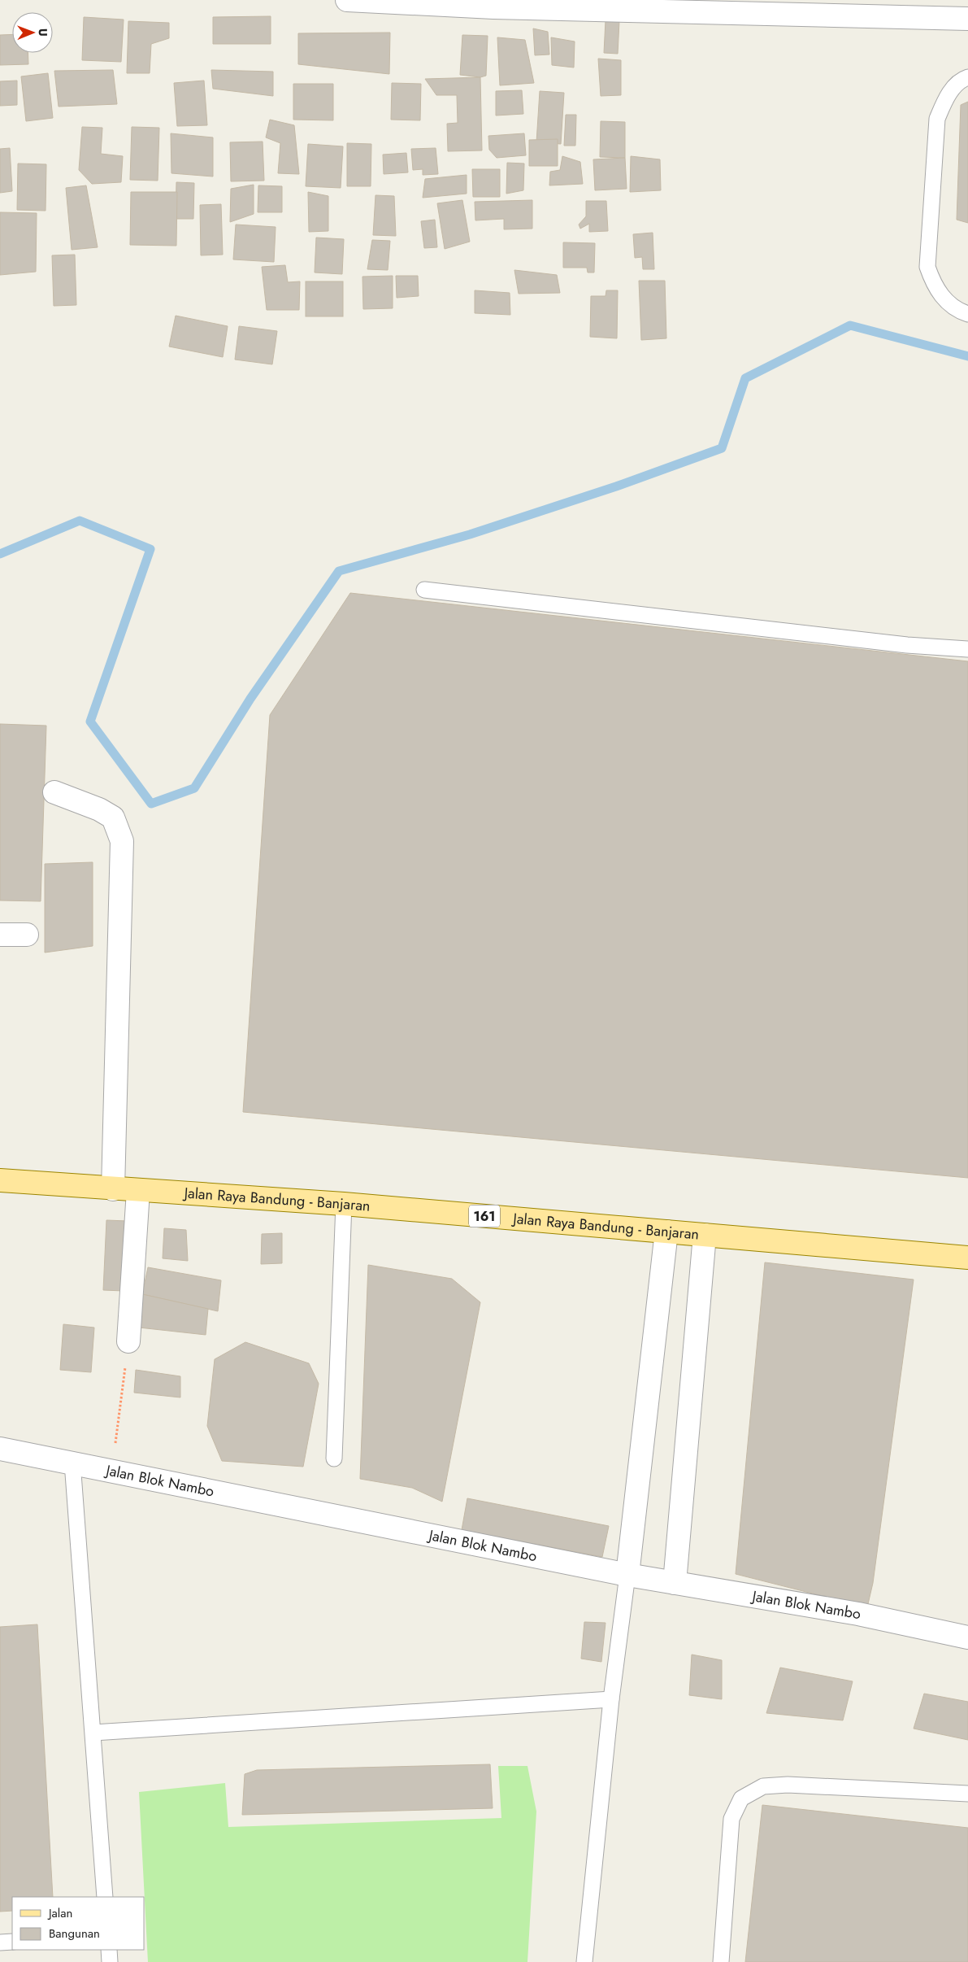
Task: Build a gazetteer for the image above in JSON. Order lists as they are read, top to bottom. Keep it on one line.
{"streets":{"main road":["Jalan Raya Bandung - Banjaran","161"],"street":["Jalan Blok Nambo"]},"legend":["Jalan","Bangunan"],"north":"right"}
